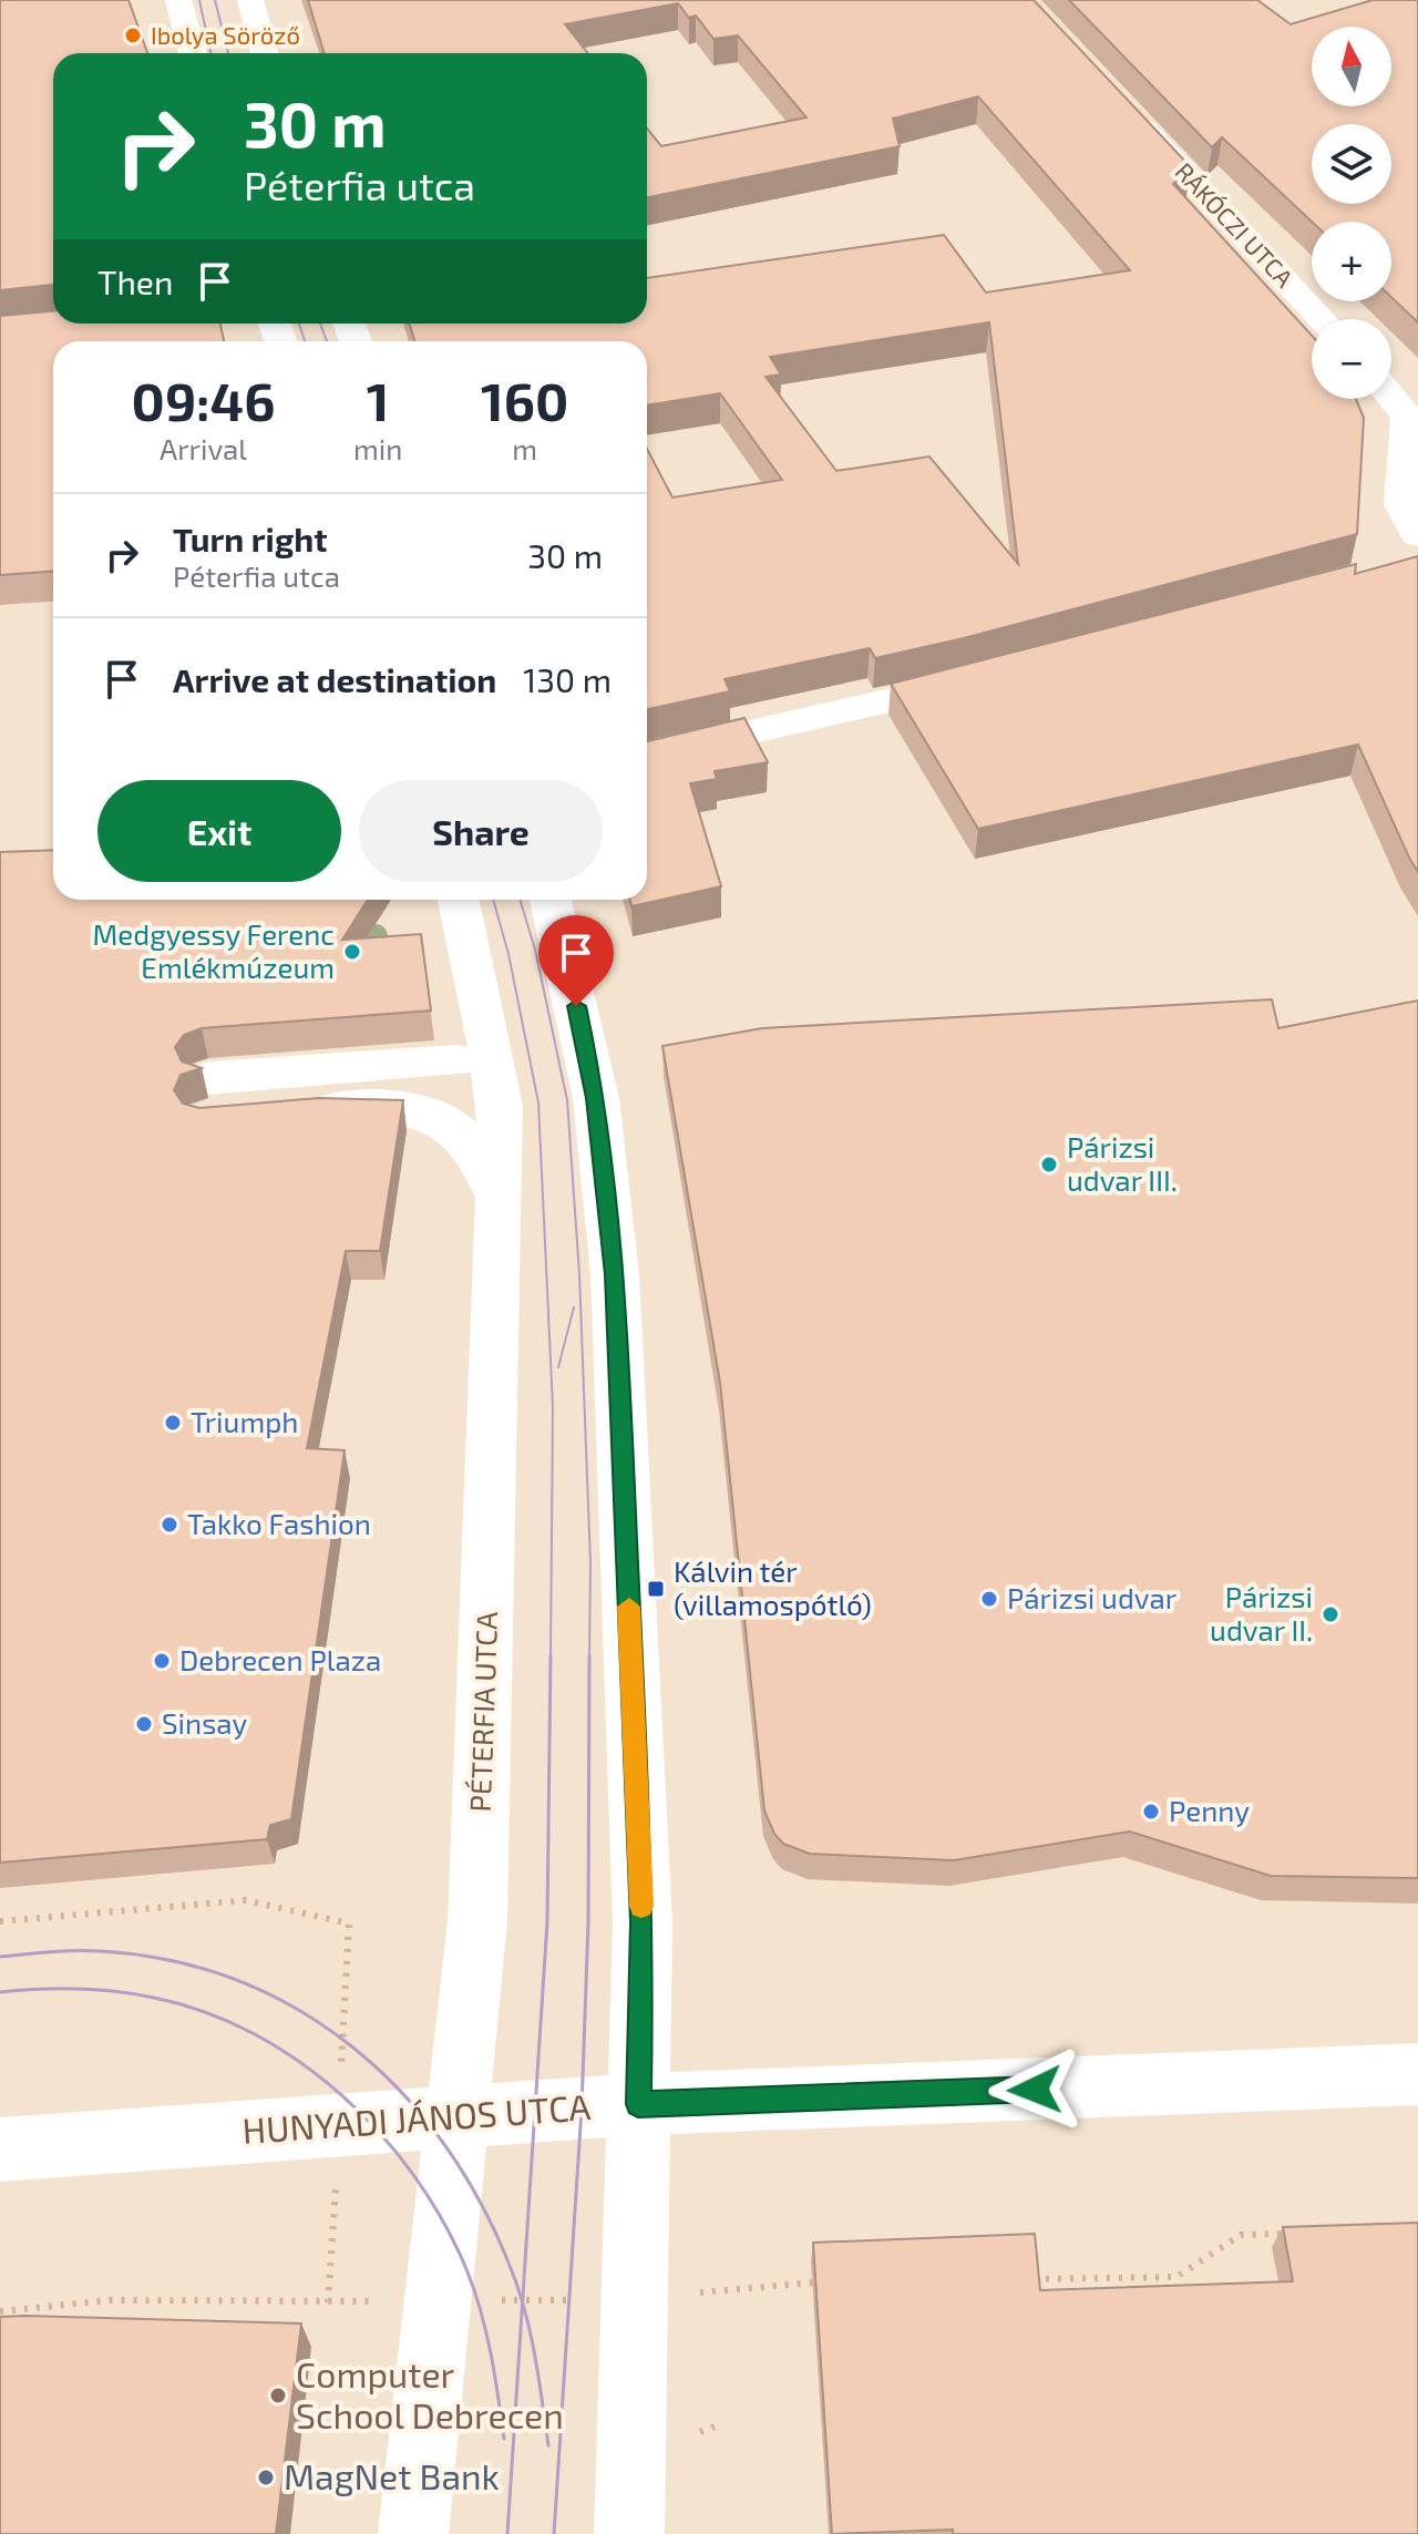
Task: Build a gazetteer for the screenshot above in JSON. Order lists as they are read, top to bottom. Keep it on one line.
{"streets":{"street":["RÁKÓCZI UTCA","PÉTERFIA UTCA","HUNYADI JÁNOS UTCA"]},"crossings":[["PÉTERFIA UTCA","HUNYADI JÁNOS UTCA"]],"places":{"other":["Ibolya Söröző","Medgyessy Ferenc Emlékmúzeum","Párizsi udvar III.","Triumph","Takko Fashion","Párizsi udvar","Párizsi udvar II.","Debrecen Plaza","Sinsay","Penny","Computer School Debrecen","MagNet Bank"],"transit":["Kálvin tér (villamospótló)"]},"north":"top","page":{"map_buttons":["+","−"],"turn":["30 m","Péterfia utca"],"then":"Then","eta":["09:46","Arrival","1","min","160","m"],"list":[{"name":"Turn right","note":"Péterfia utca","value":"30 m"},{"name":"Arrive at destination","value":"130 m"}],"buttons":["Exit","Share"]}}
